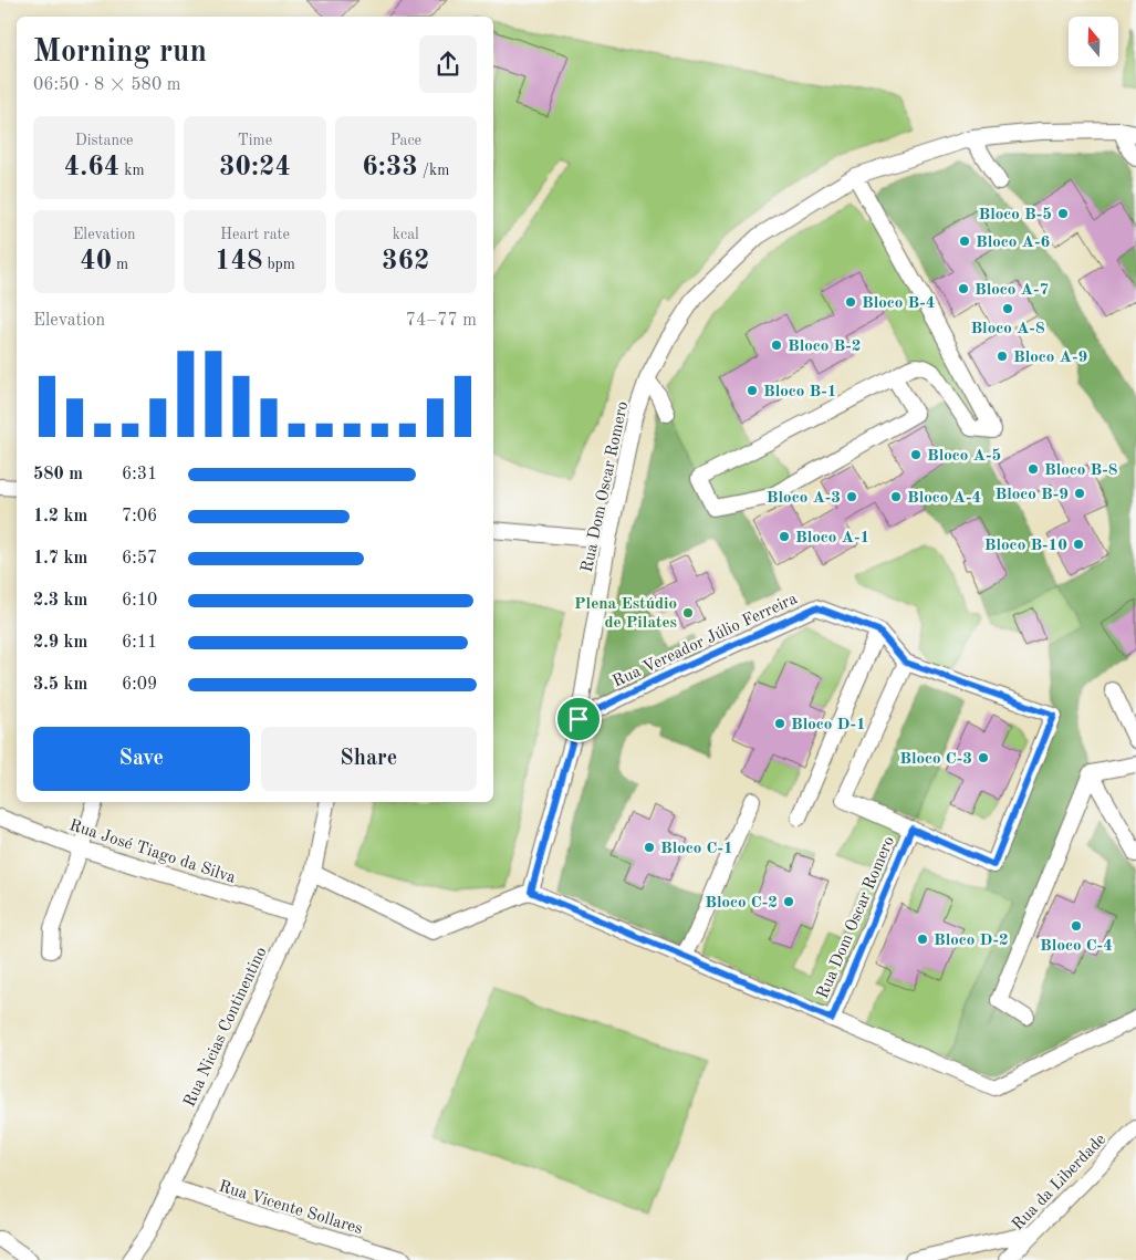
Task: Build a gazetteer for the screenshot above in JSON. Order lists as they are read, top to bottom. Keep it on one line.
{"streets":{"street":["Rua Dom Oscar Romero","Rua Vereador Júlio Ferreira","Rua José Tiago da Silva","Rua Nicias Continentino","Rua da Liberdade","Rua Vicente Sollares"]},"crossings":[["Rua Dom Oscar Romero","Rua Vereador Júlio Ferreira"],["Rua José Tiago da Silva","Rua Nicias Continentino"],["Rua Nicias Continentino","Rua Vicente Sollares"]],"places":["Bloco B-5","Bloco A-6","Bloco A-7","Bloco B-4","Bloco A-8","Bloco B-2","Bloco A-9","Bloco B-1","Bloco A-5","Bloco B-8","Bloco B-9","Bloco A-3","Bloco A-4","Bloco A-1","Bloco B-10","Plena Estúdio de Pilates","Bloco D-1","Bloco C-3","Bloco C-1","Bloco C-2","Bloco C-4","Bloco D-2"],"north":"top","page":{"heading":["Morning run","06:50 · 8 × 580 m"],"stats":[["Distance","4.64 km"],["Time","30:24"],["Pace","6:33 /km"],["Elevation","40 m"],["Heart rate","148 bpm"],["kcal","362"]],"chart":["Elevation","74–77 m"],"list":[{"name":"580 m","note":"6:31"},{"name":"1.2 km","note":"7:06"},{"name":"1.7 km","note":"6:57"},{"name":"2.3 km","note":"6:10"},{"name":"2.9 km","note":"6:11"},{"name":"3.5 km","note":"6:09"}],"buttons":["Save","Share"]}}
